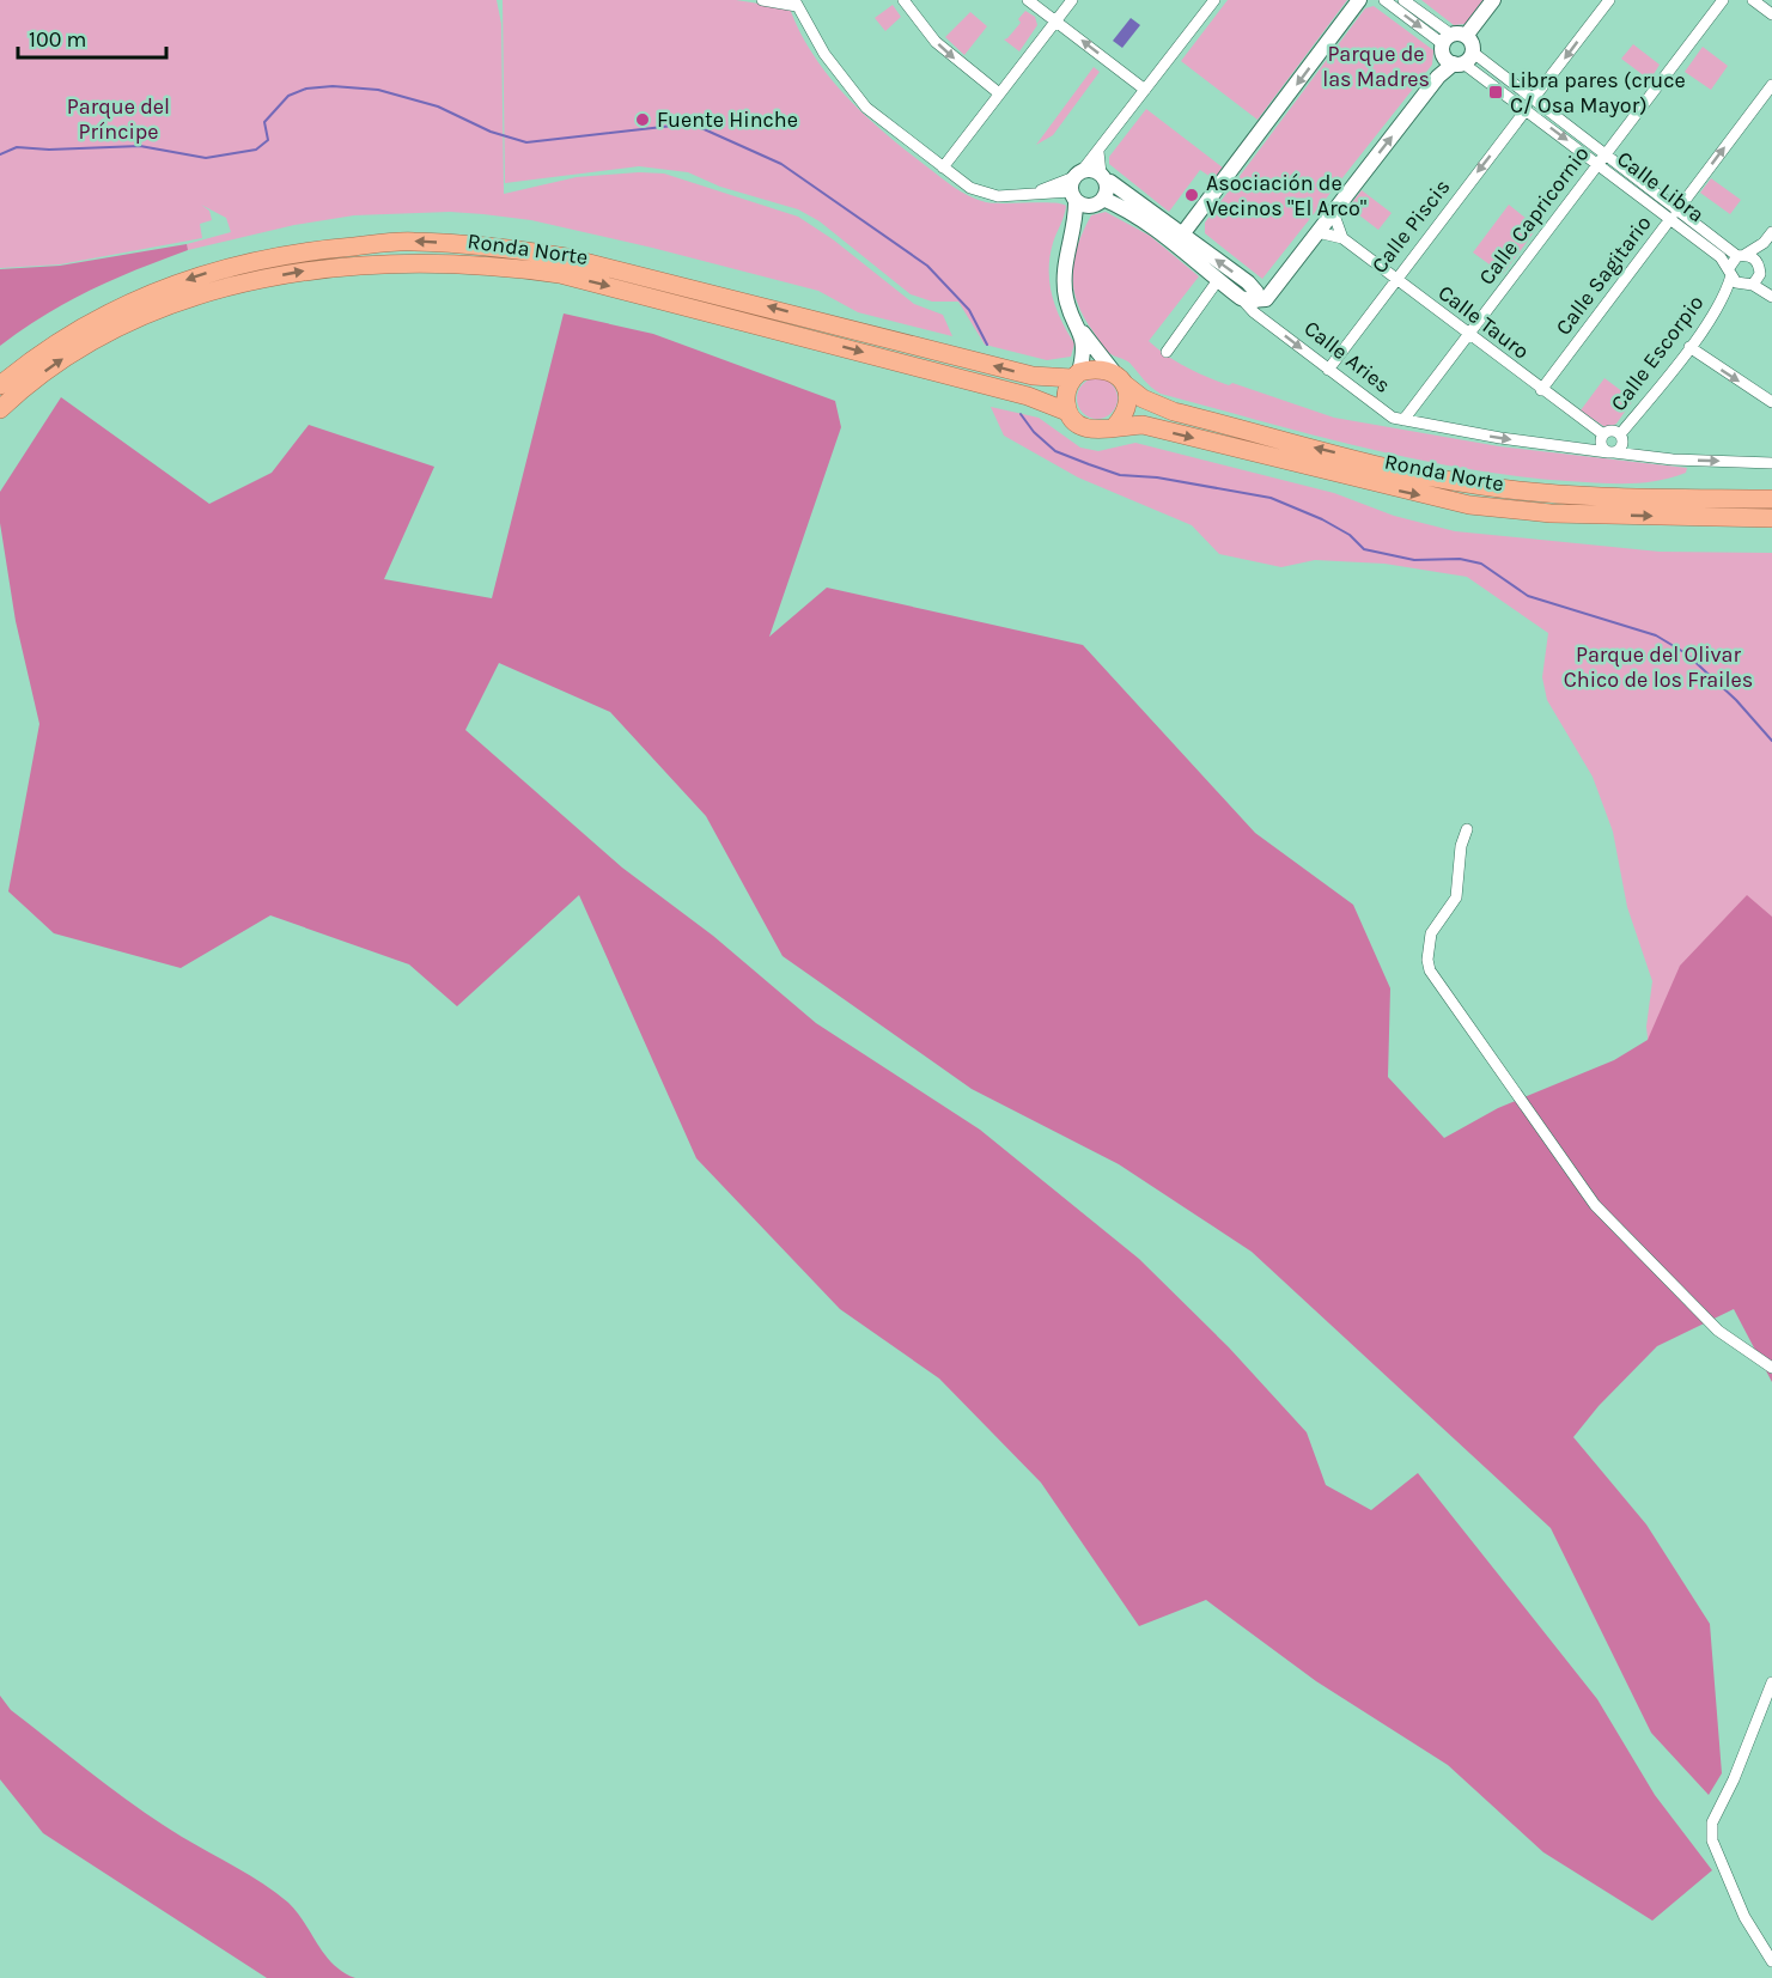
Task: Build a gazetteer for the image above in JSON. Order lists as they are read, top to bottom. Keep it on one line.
{"streets":{"highway":["Ronda Norte"],"main road":["Calle Aries"],"street":["Calle Libra","Calle Capricornio","Calle Piscis","Calle Sagitario","Calle Tauro","Calle Escorpio"]},"crossings":[["Calle Libra","Calle Capricornio"],["Calle Libra","Calle Piscis"],["Calle Libra","Calle Sagitario"],["Calle Capricornio","Calle Tauro"],["Calle Capricornio","Calle Aries"],["Calle Piscis","Calle Tauro"],["Calle Piscis","Calle Aries"],["Calle Sagitario","Calle Tauro"],["Calle Tauro","Calle Escorpio"],["Calle Tauro","Calle Aries"],["Calle Escorpio","Calle Aries"]],"one_way":["Calle Piscis"],"parks":["Parque de las Madres","Parque del Príncipe","Parque del Olivar Chico de los Frailes"],"places":{"transit":["Libra pares (cruce C/ Osa Mayor)"],"other":["Fuente Hinche","Asociación de Vecinos \"El Arco\""]},"scale_bar":"100 m"}
